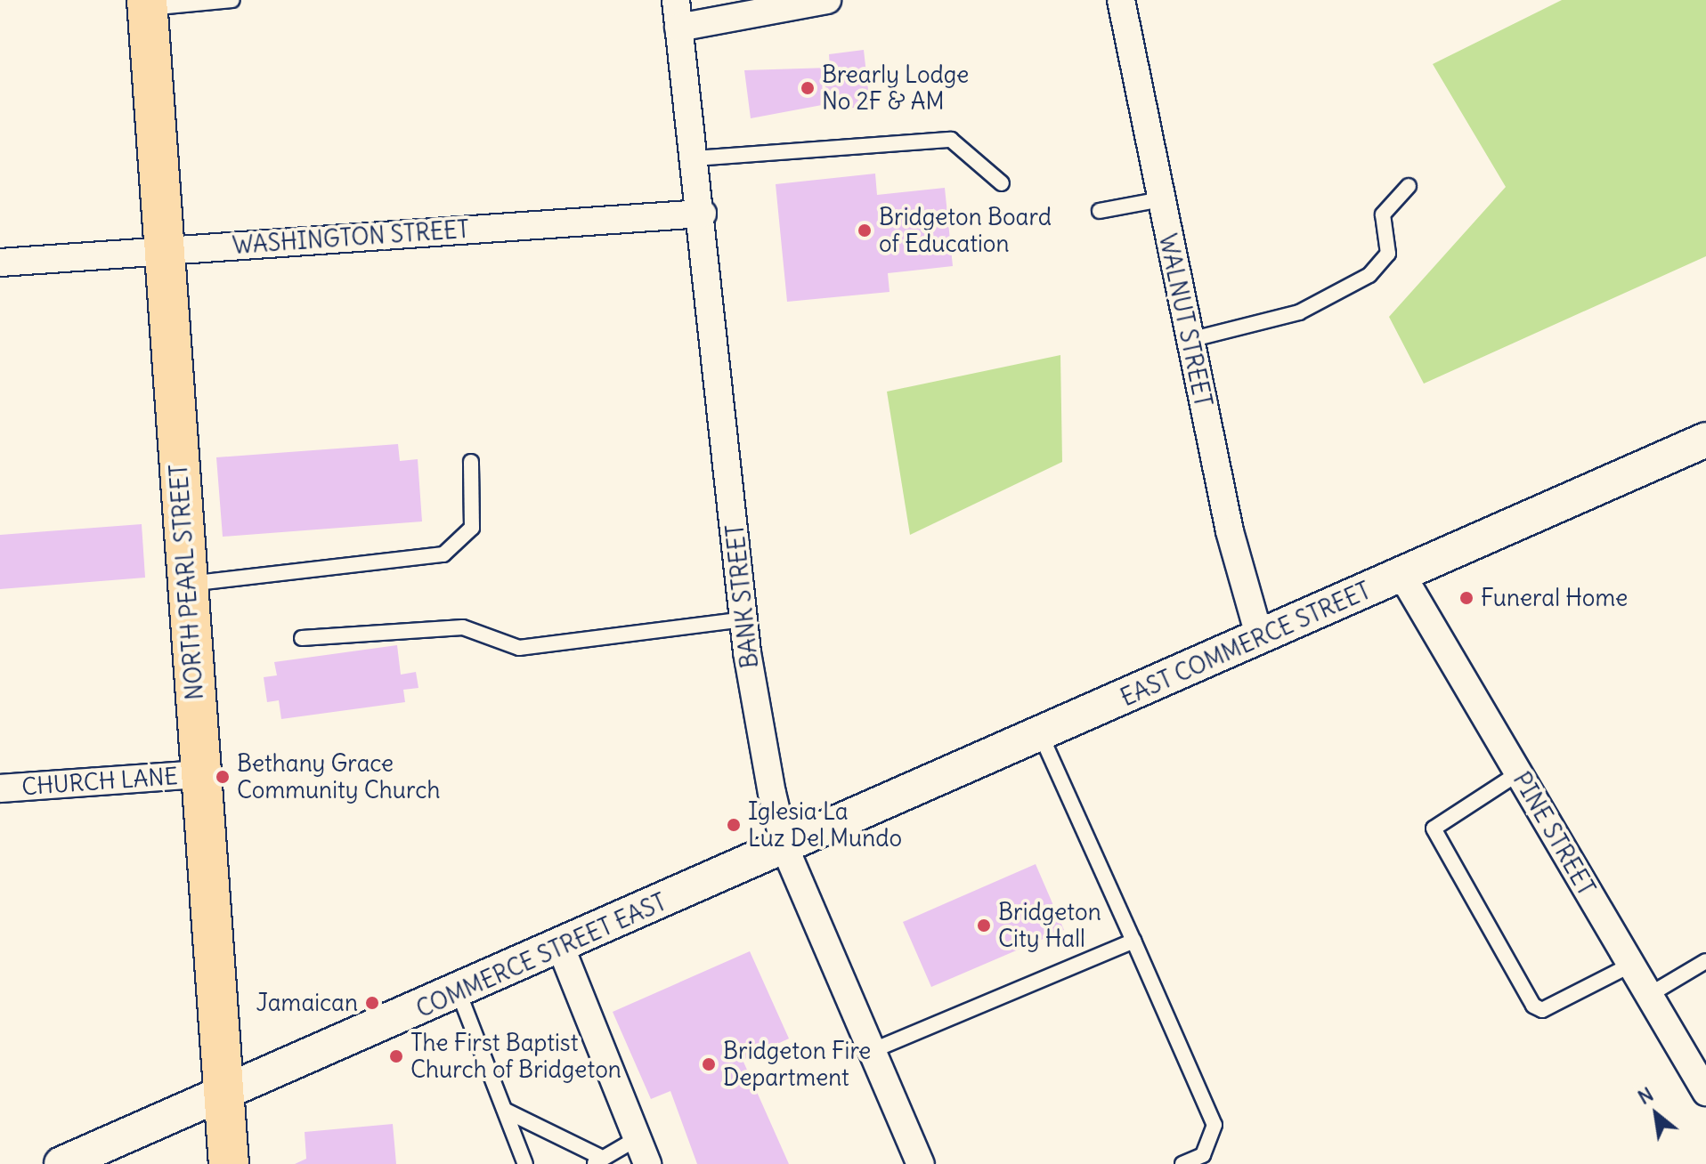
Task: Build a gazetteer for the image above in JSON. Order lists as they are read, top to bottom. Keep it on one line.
{"streets":{"main road":["NORTH PEARL STREET"],"street":["WASHINGTON STREET","WALNUT STREET","BANK STREET","EAST COMMERCE STREET","CHURCH LANE","PINE STREET","COMMERCE STREET EAST"]},"crossings":[["WASHINGTON STREET","NORTH PEARL STREET"],["WASHINGTON STREET","BANK STREET"],["WALNUT STREET","EAST COMMERCE STREET"],["NORTH PEARL STREET","CHURCH LANE"],["NORTH PEARL STREET","COMMERCE STREET EAST"],["BANK STREET","EAST COMMERCE STREET"],["BANK STREET","COMMERCE STREET EAST"],["EAST COMMERCE STREET","PINE STREET"],["EAST COMMERCE STREET","COMMERCE STREET EAST"]],"places":["Brearly Lodge No 2F & AM","Bridgeton Board of Education","Funeral Home","Bethany Grace Community Church","Iglesia La Luz Del Mundo","Bridgeton City Hall","Jamaican","The First Baptist Church of Bridgeton","Bridgeton Fire Department"],"north":"top left"}
